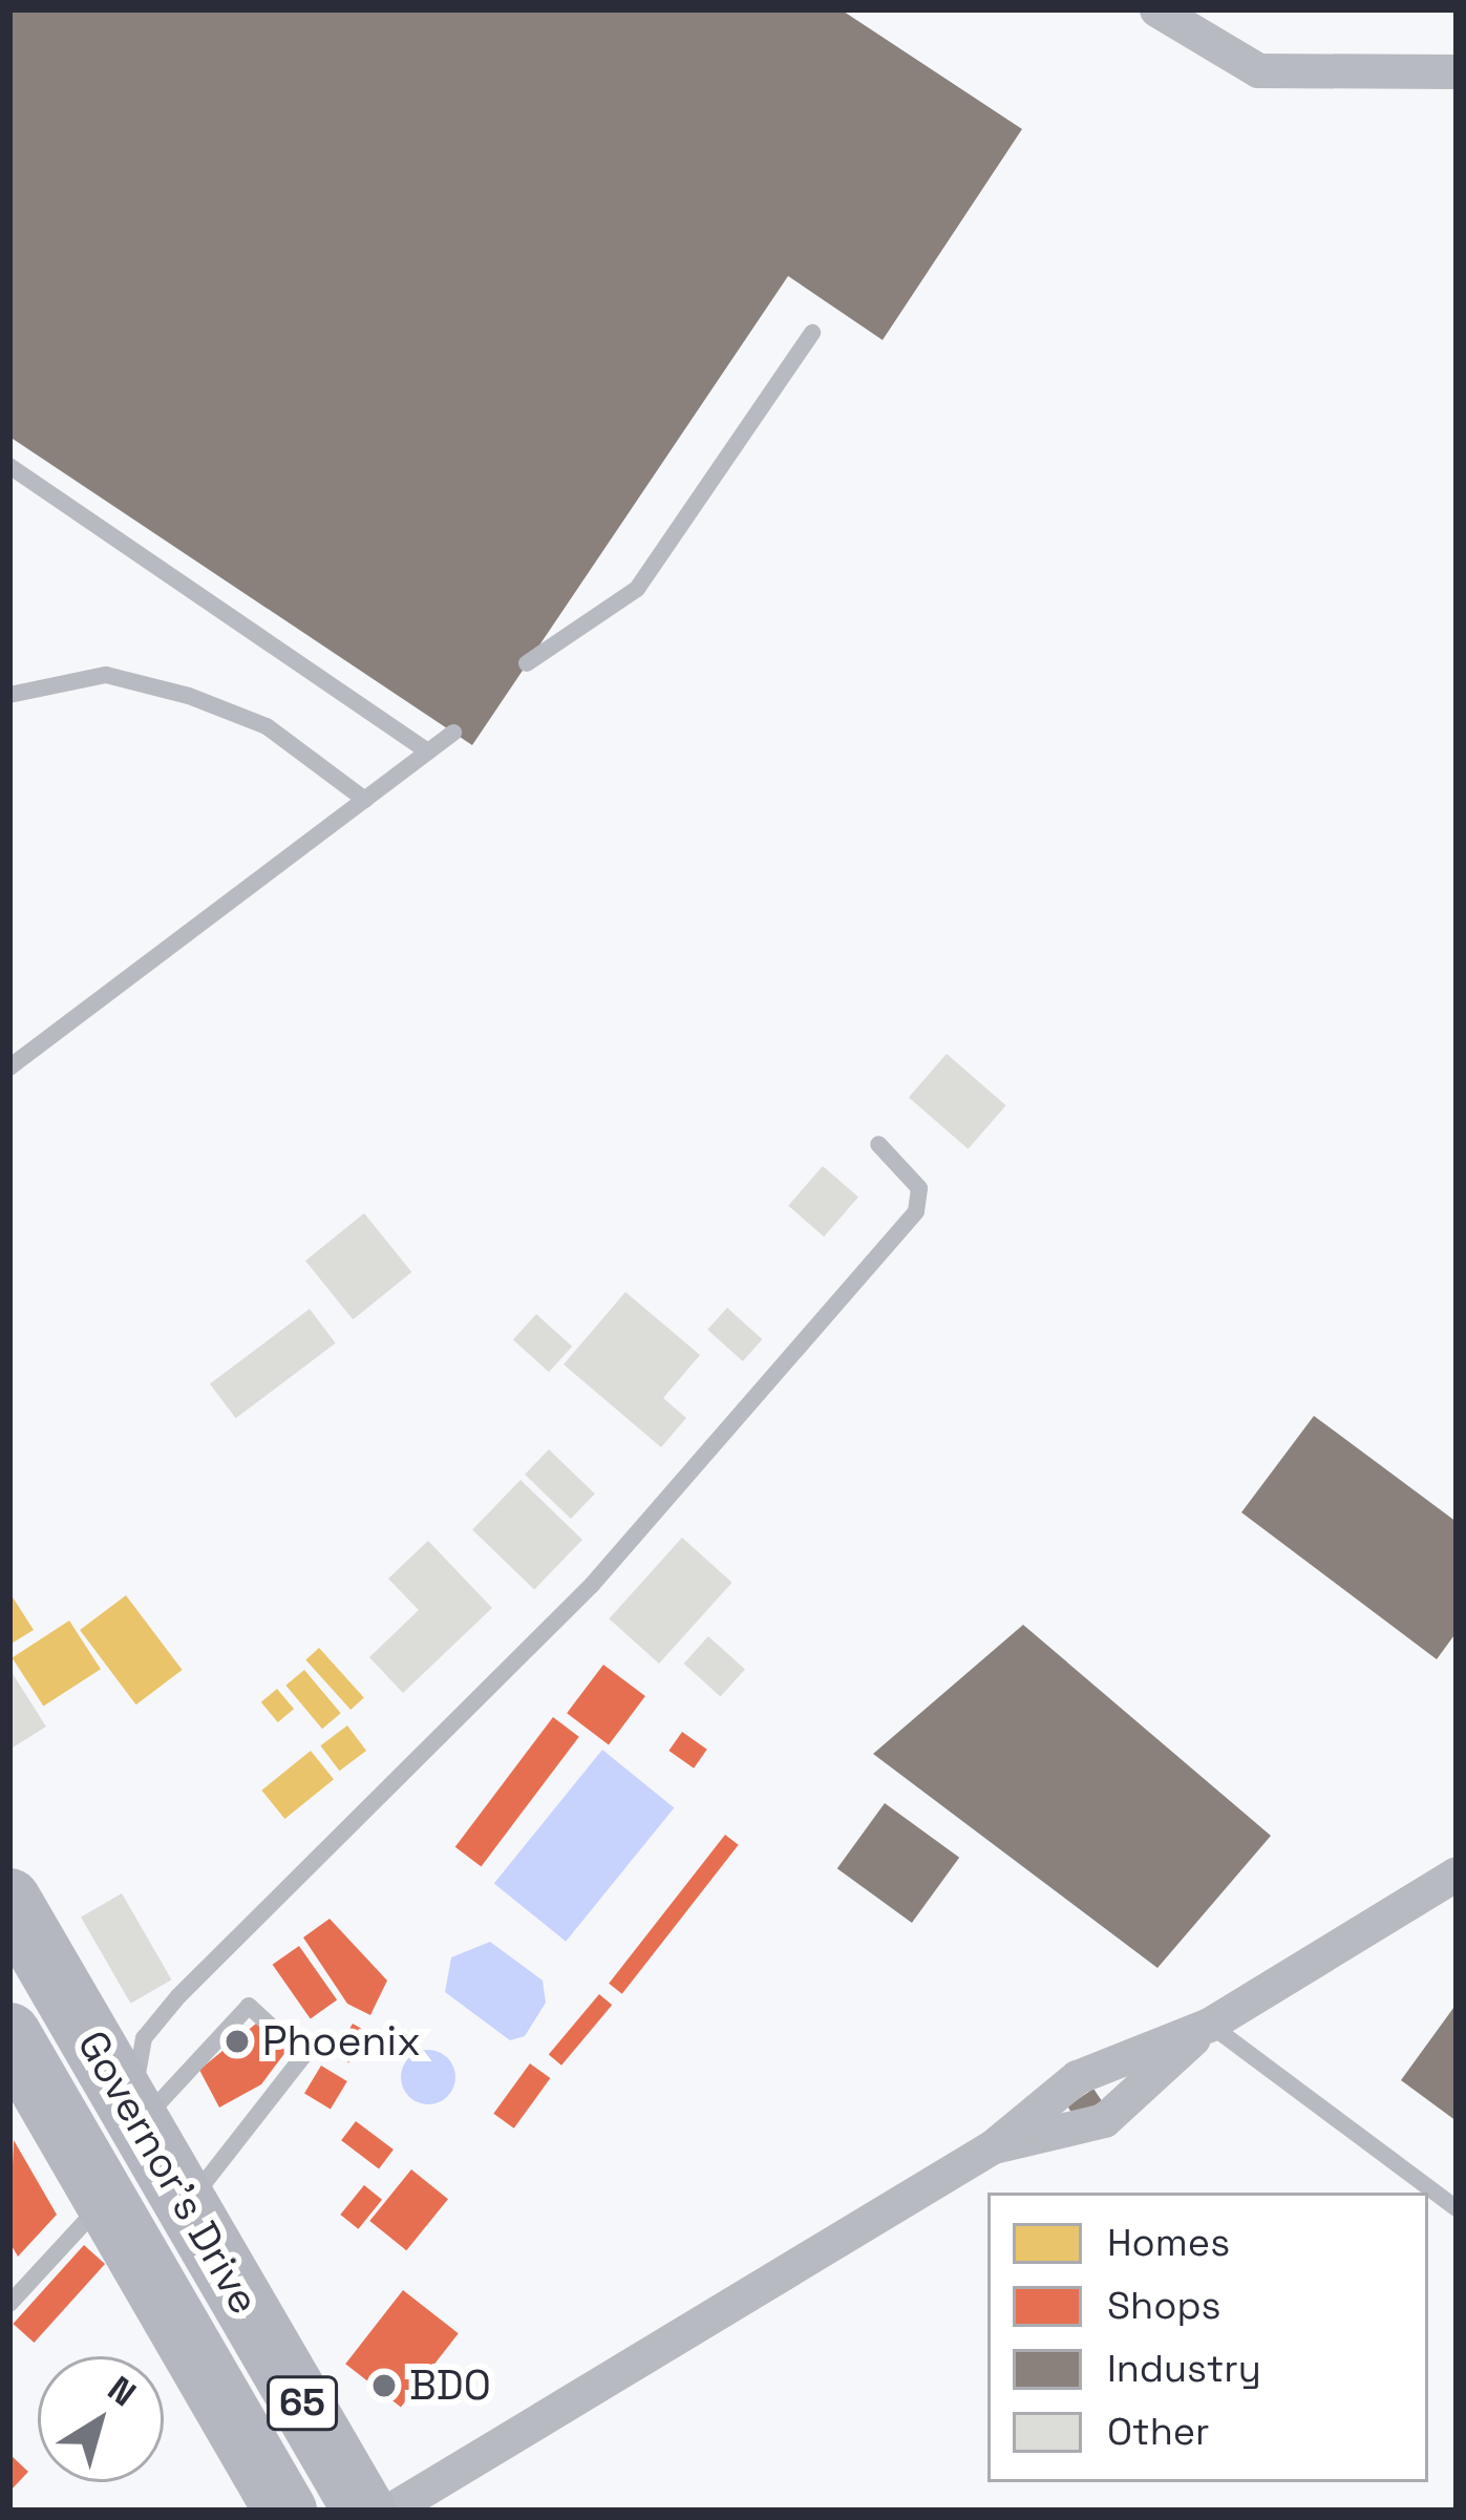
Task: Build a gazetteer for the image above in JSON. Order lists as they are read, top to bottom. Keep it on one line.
{"streets":{"highway":["Governor's Drive","65"]},"places":["Phoenix","BDO"],"legend":["Homes","Shops","Industry","Other"],"north":"top right"}
